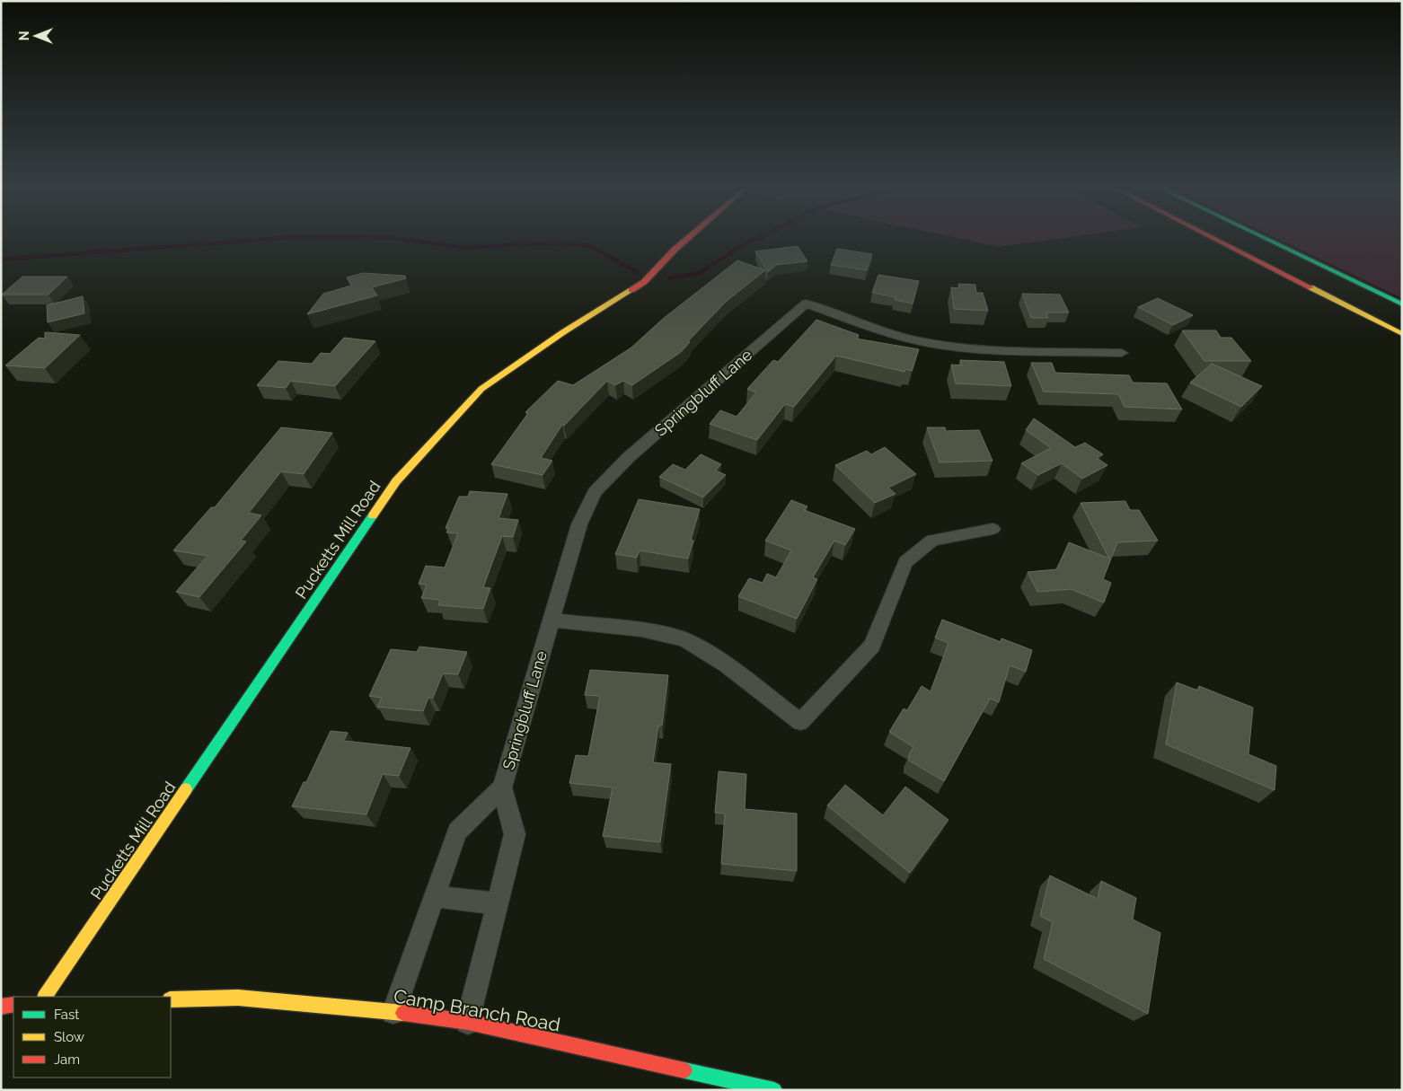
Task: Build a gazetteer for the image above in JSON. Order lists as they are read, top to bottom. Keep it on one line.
{"streets":{"main road":["Pucketts Mill Road","Camp Branch Road"],"street":["Springbluff Lane"]},"crossings":[["Springbluff Lane","Camp Branch Road"]],"legend":["Fast","Slow","Jam"],"north":"left"}
